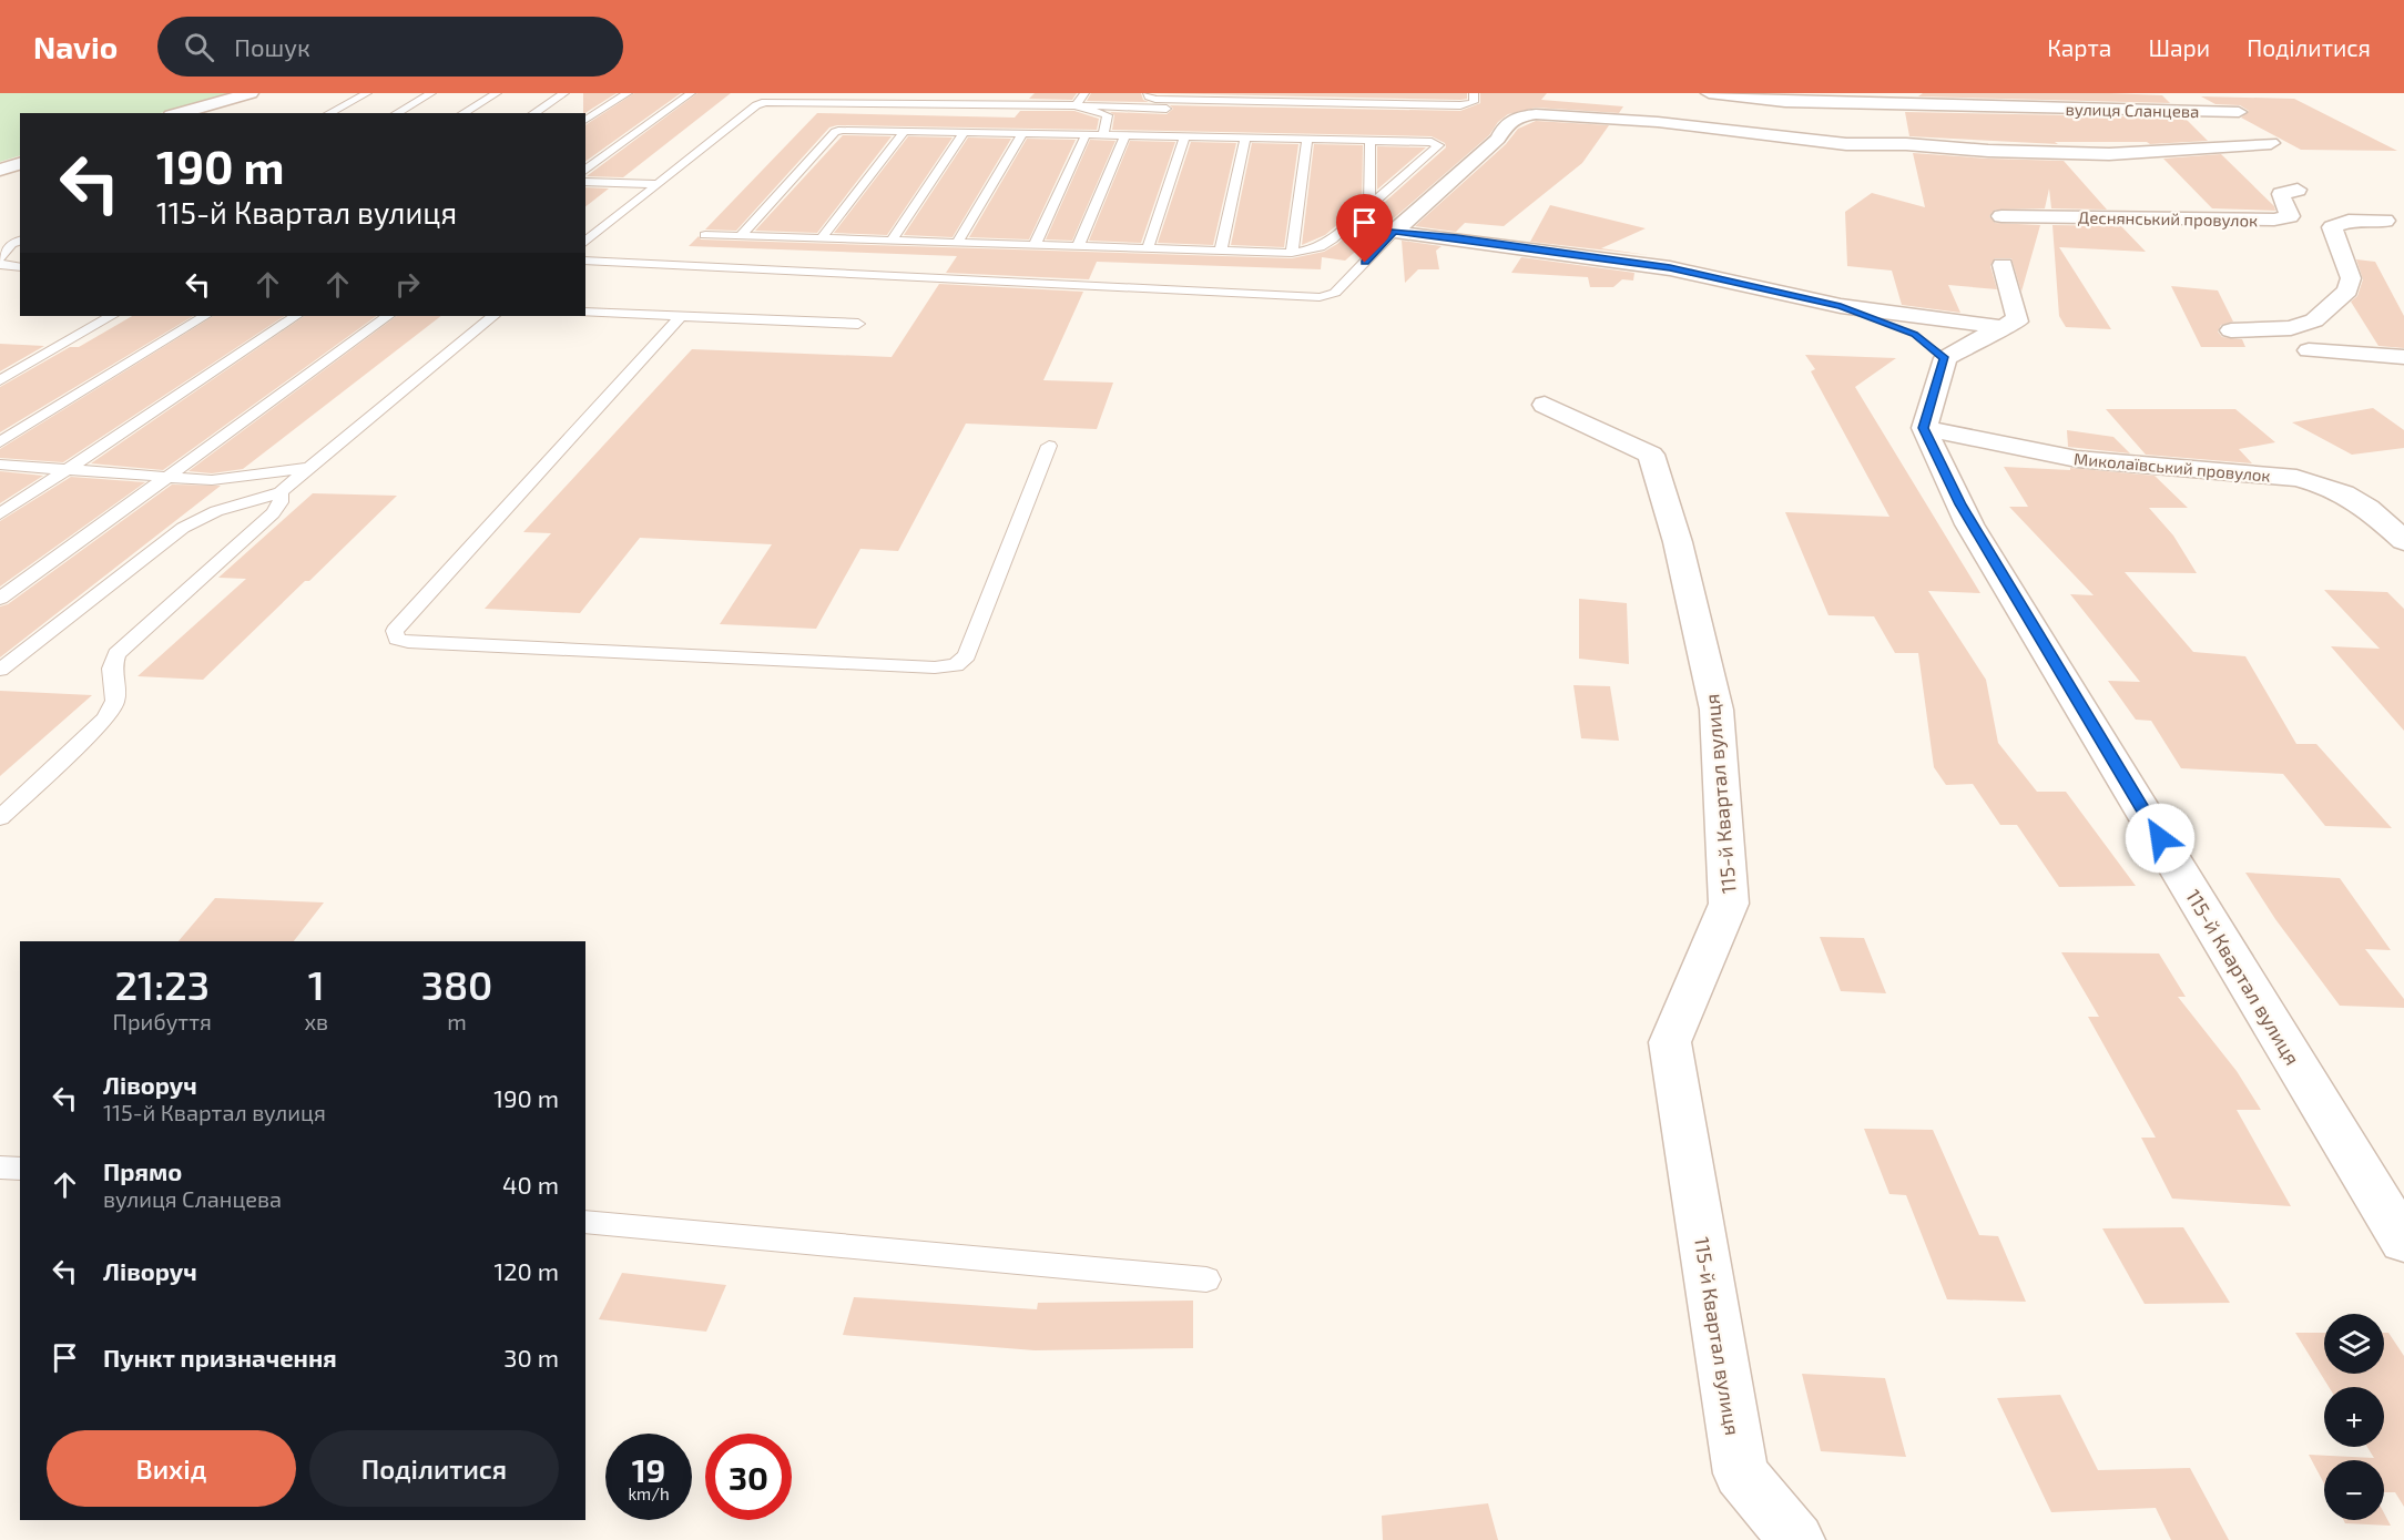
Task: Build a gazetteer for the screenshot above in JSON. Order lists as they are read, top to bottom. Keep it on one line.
{"streets":{"street":["вулиця Сланцева","Деснянський провулок","Миколаївський провулок","115-й Квартал вулиця"]},"crossings":[["Миколаївський провулок","115-й Квартал вулиця"]],"page":{"header":"Navio","search":"Пошук","nav":["Карта","Шари","Поділитися"],"turn":["190 m","115-й Квартал вулиця"],"eta":["21:23","Прибуття","1","хв","380","m"],"list":[{"name":"Ліворуч","note":"115-й Квартал вулиця","value":"190 m"},{"name":"Прямо","note":"вулиця Сланцева","value":"40 m"},{"name":"Ліворуч","value":"120 m"},{"name":"Пункт призначення","value":"30 m"}],"map_buttons":["+","−"],"buttons":["Вихід","Поділитися"],"speed":"19 km/h","limit":"30"}}
